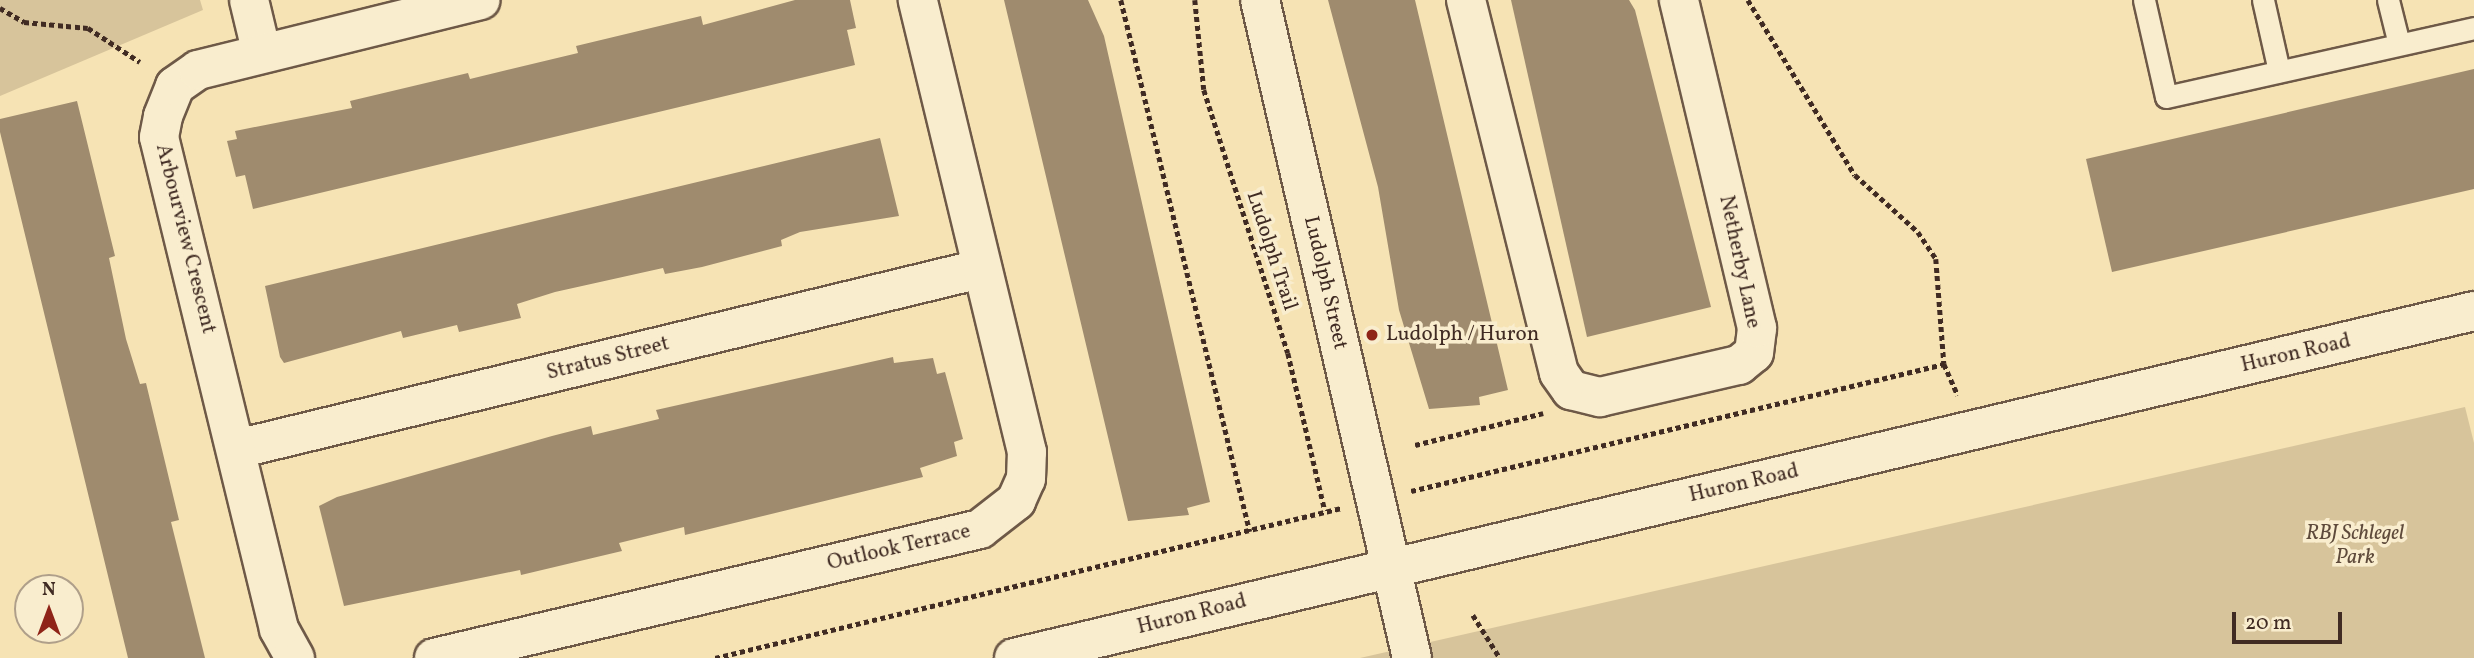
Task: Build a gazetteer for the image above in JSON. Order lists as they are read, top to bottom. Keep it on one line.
{"streets":{"street":["Arbourview Crescent","Netherby Lane","Ludolph Street","Huron Road","Stratus Street","Outlook Terrace"],"path":["Ludolph Trail"]},"crossings":[["Arbourview Crescent","Stratus Street"],["Ludolph Street","Huron Road"],["Stratus Street","Outlook Terrace"]],"parks":["RBJ Schlegel Park"],"places":["Ludolph / Huron"],"scale_bar":"20 m","north":"top"}
